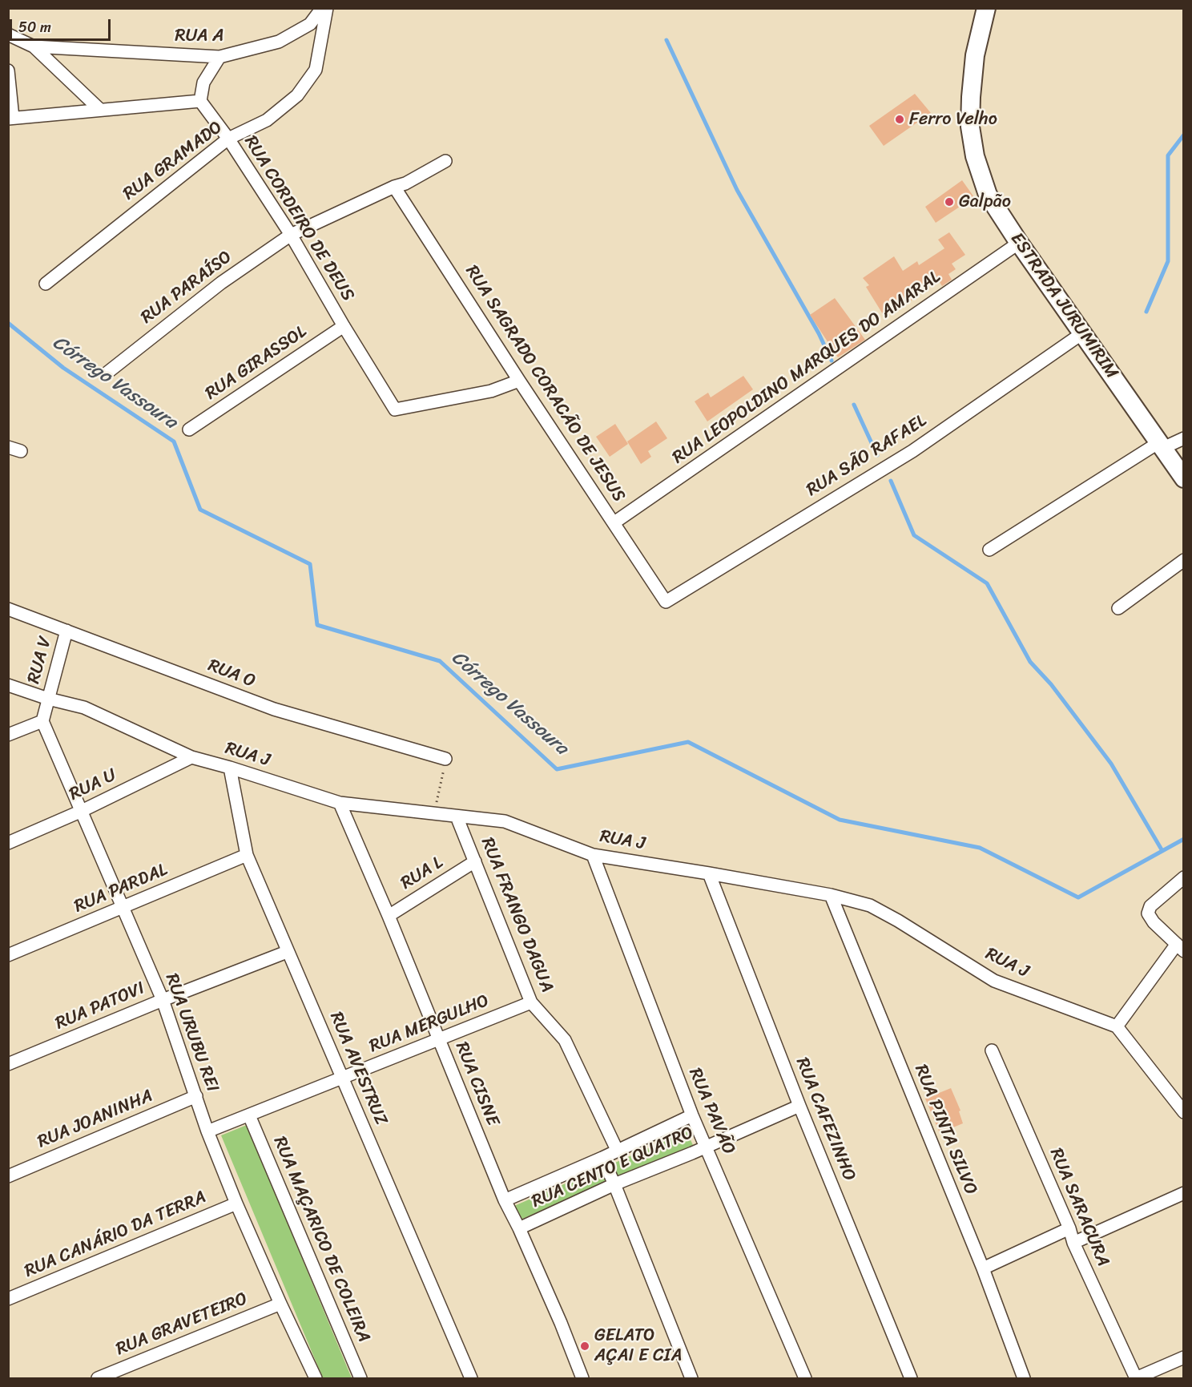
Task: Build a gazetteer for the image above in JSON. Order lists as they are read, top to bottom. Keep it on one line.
{"streets":{"main road":["ESTRADA JURUMIRIM"],"street":["RUA A","RUA GRAMADO","RUA CORDEIRO DE DEUS","RUA PARAÍSO","RUA GIRASSOL","RUA LEOPOLDINO MARQUES DO AMARAL","RUA SAGRADO CORACÃO DE JESUS","RUA SÃO RAFAEL","RUA V","RUA O","RUA J","RUA U","RUA L","RUA PARDAL","RUA FRANGO DAGUA","RUA PATOVI","RUA MERGULHO","RUA URUBU REI","RUA AVESTRUZ","RUA CISNE","RUA PAVÃO","RUA JOANINHA","RUA CAFEZINHO","RUA PINTA SILVO","RUA CENTO E QUATRO","RUA SARACURA","RUA CANÁRIO DA TERRA","RUA MAÇARICO DE COLEIRA","RUA GRAVETEIRO"]},"crossings":[["RUA GRAMADO","RUA CORDEIRO DE DEUS"],["RUA CORDEIRO DE DEUS","RUA PARAÍSO"],["RUA CORDEIRO DE DEUS","RUA GIRASSOL"],["RUA CORDEIRO DE DEUS","RUA SAGRADO CORACÃO DE JESUS"],["RUA PARAÍSO","RUA SAGRADO CORACÃO DE JESUS"],["ESTRADA JURUMIRIM","RUA LEOPOLDINO MARQUES DO AMARAL"],["ESTRADA JURUMIRIM","RUA SÃO RAFAEL"],["RUA LEOPOLDINO MARQUES DO AMARAL","RUA SAGRADO CORACÃO DE JESUS"],["RUA SAGRADO CORACÃO DE JESUS","RUA SÃO RAFAEL"],["RUA V","RUA O"],["RUA V","RUA J"],["RUA J","RUA U"],["RUA J","RUA FRANGO DAGUA"],["RUA J","RUA AVESTRUZ"],["RUA J","RUA CISNE"],["RUA J","RUA PAVÃO"],["RUA J","RUA CAFEZINHO"],["RUA J","RUA PINTA SILVO"],["RUA U","RUA URUBU REI"],["RUA L","RUA FRANGO DAGUA"],["RUA L","RUA CISNE"],["RUA PARDAL","RUA URUBU REI"],["RUA PARDAL","RUA AVESTRUZ"],["RUA FRANGO DAGUA","RUA MERGULHO"],["RUA FRANGO DAGUA","RUA CENTO E QUATRO"],["RUA PATOVI","RUA URUBU REI"],["RUA PATOVI","RUA AVESTRUZ"],["RUA MERGULHO","RUA URUBU REI"],["RUA MERGULHO","RUA AVESTRUZ"],["RUA MERGULHO","RUA CISNE"],["RUA MERGULHO","RUA MAÇARICO DE COLEIRA"],["RUA URUBU REI","RUA JOANINHA"],["RUA URUBU REI","RUA CANÁRIO DA TERRA"],["RUA URUBU REI","RUA GRAVETEIRO"],["RUA CISNE","RUA CENTO E QUATRO"],["RUA PAVÃO","RUA CENTO E QUATRO"],["RUA CAFEZINHO","RUA CENTO E QUATRO"]],"water":["Córrego Vassoura"],"places":["Ferro Velho","Galpão","GELATO AÇAI E CIA"],"scale_bar":"50 m"}
